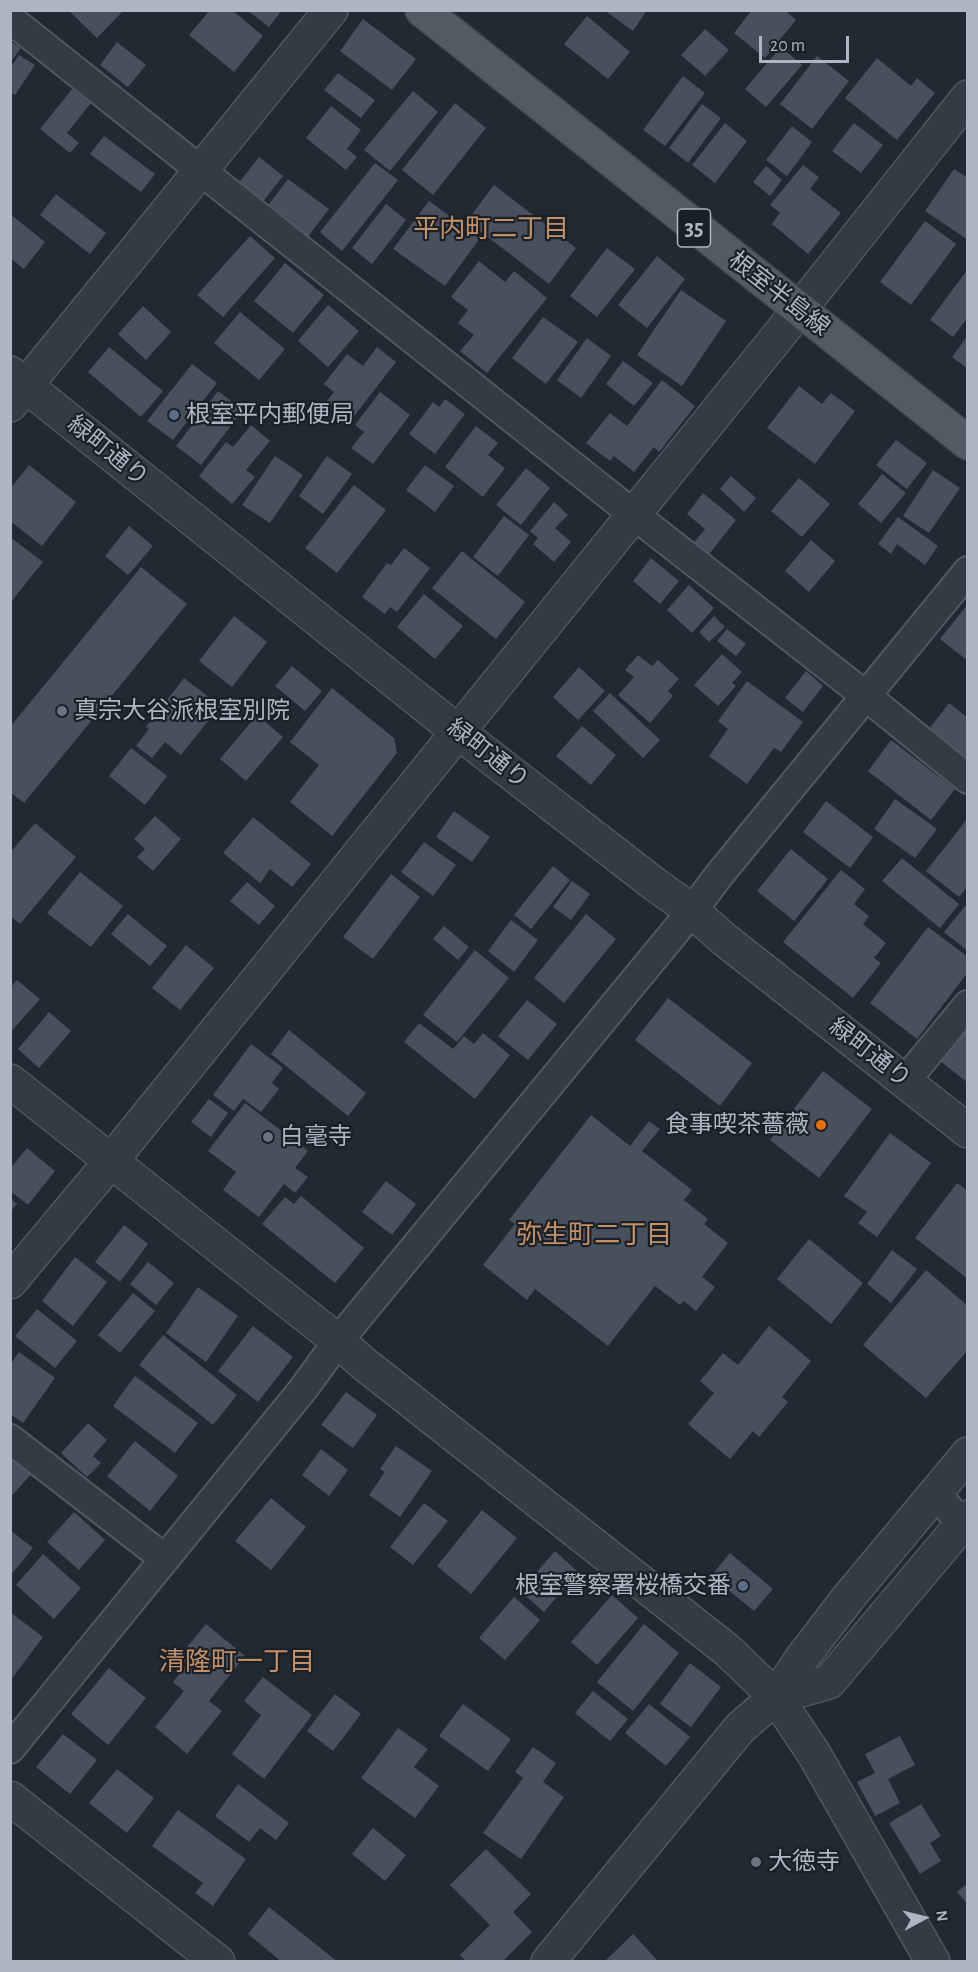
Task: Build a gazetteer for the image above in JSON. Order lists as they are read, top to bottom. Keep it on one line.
{"streets":{"main road":["35","根室半島線"],"street":["緑町通り"]},"districts":["平内町二丁目","弥生町二丁目","清隆町一丁目"],"places":["根室平内郵便局","真宗大谷派根室別院","食事喫茶薔薇","白毫寺","根室警察署桜橋交番","大徳寺"],"scale_bar":"20 m","north":"right"}
